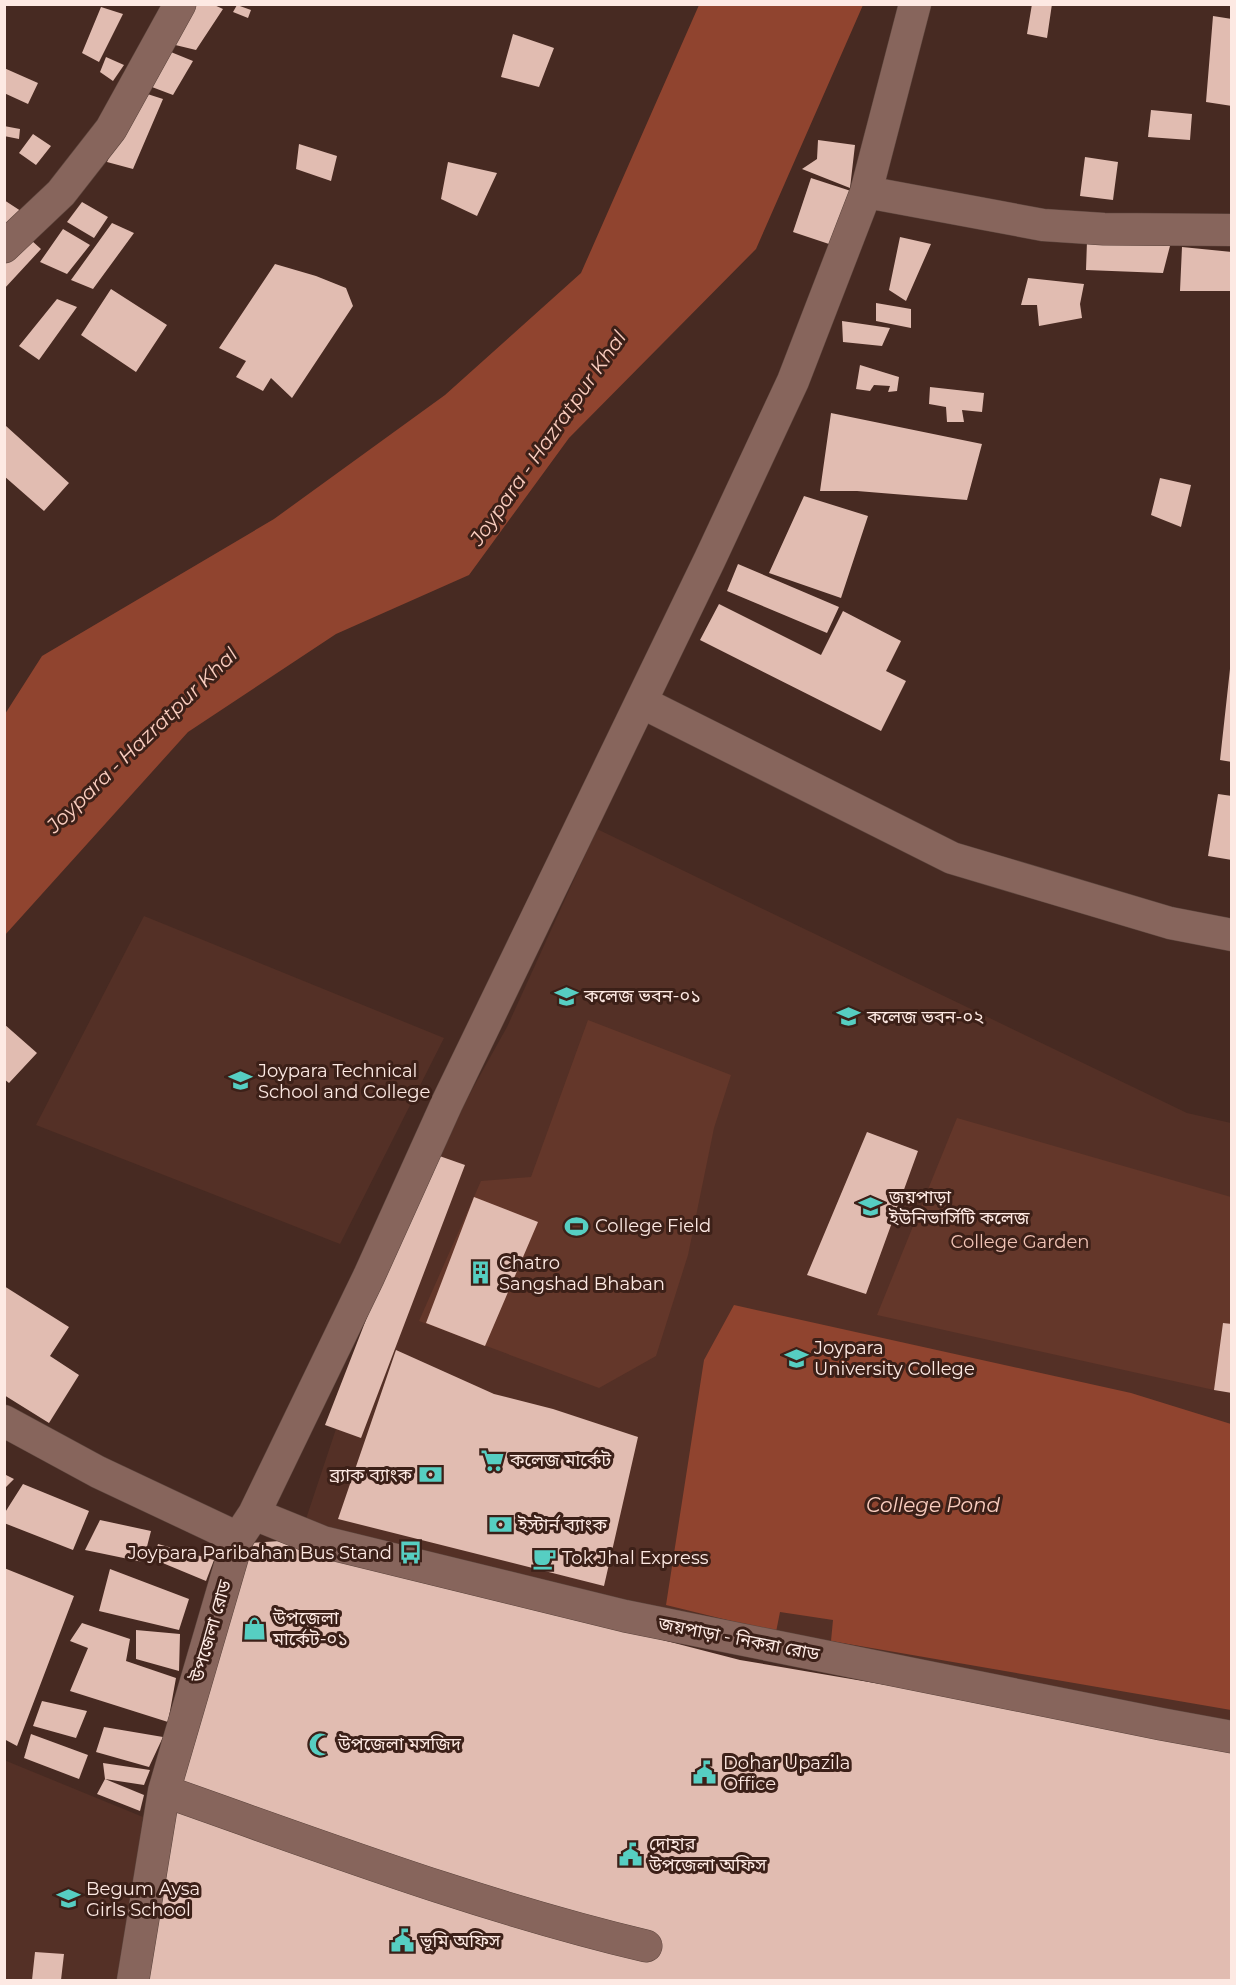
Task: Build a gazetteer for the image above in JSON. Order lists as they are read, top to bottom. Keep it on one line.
{"streets":{"street":["উপজেলা রোড","জয়পাড়া - নিকরা রোড"]},"crossings":[["উপজেলা রোড","জয়পাড়া - নিকরা রোড"]],"water":["Joypara - Hazratpur Khal","College Pond"],"parks":["College Garden"],"places":{"school or university":["কলেজ ভবন-০১","কলেজ ভবন-০২","Joypara Technical School and College","জয়পাড়া ইউনিভার্সিটি কলেজ","Joypara University College","Begum Aysa Girls School"],"sports":["College Field"],"building":["Chatro Sangshad Bhaban"],"supermarket":["কলেজ মার্কেট"],"bank":["ব্র্যাক ব্যাংক","ইস্টার্ন ব্যাংক"],"bus stop":["Joypara Paribahan Bus Stand"],"cafe":["Tok Jhal Express"],"shop":["উপজেলা মার্কেট-০১"],"mosque":["উপজেলা মসজিদ"],"public building":["Dohar Upazila Office","দোহার উপজেলা অফিস","ভূমি অফিস"]}}
